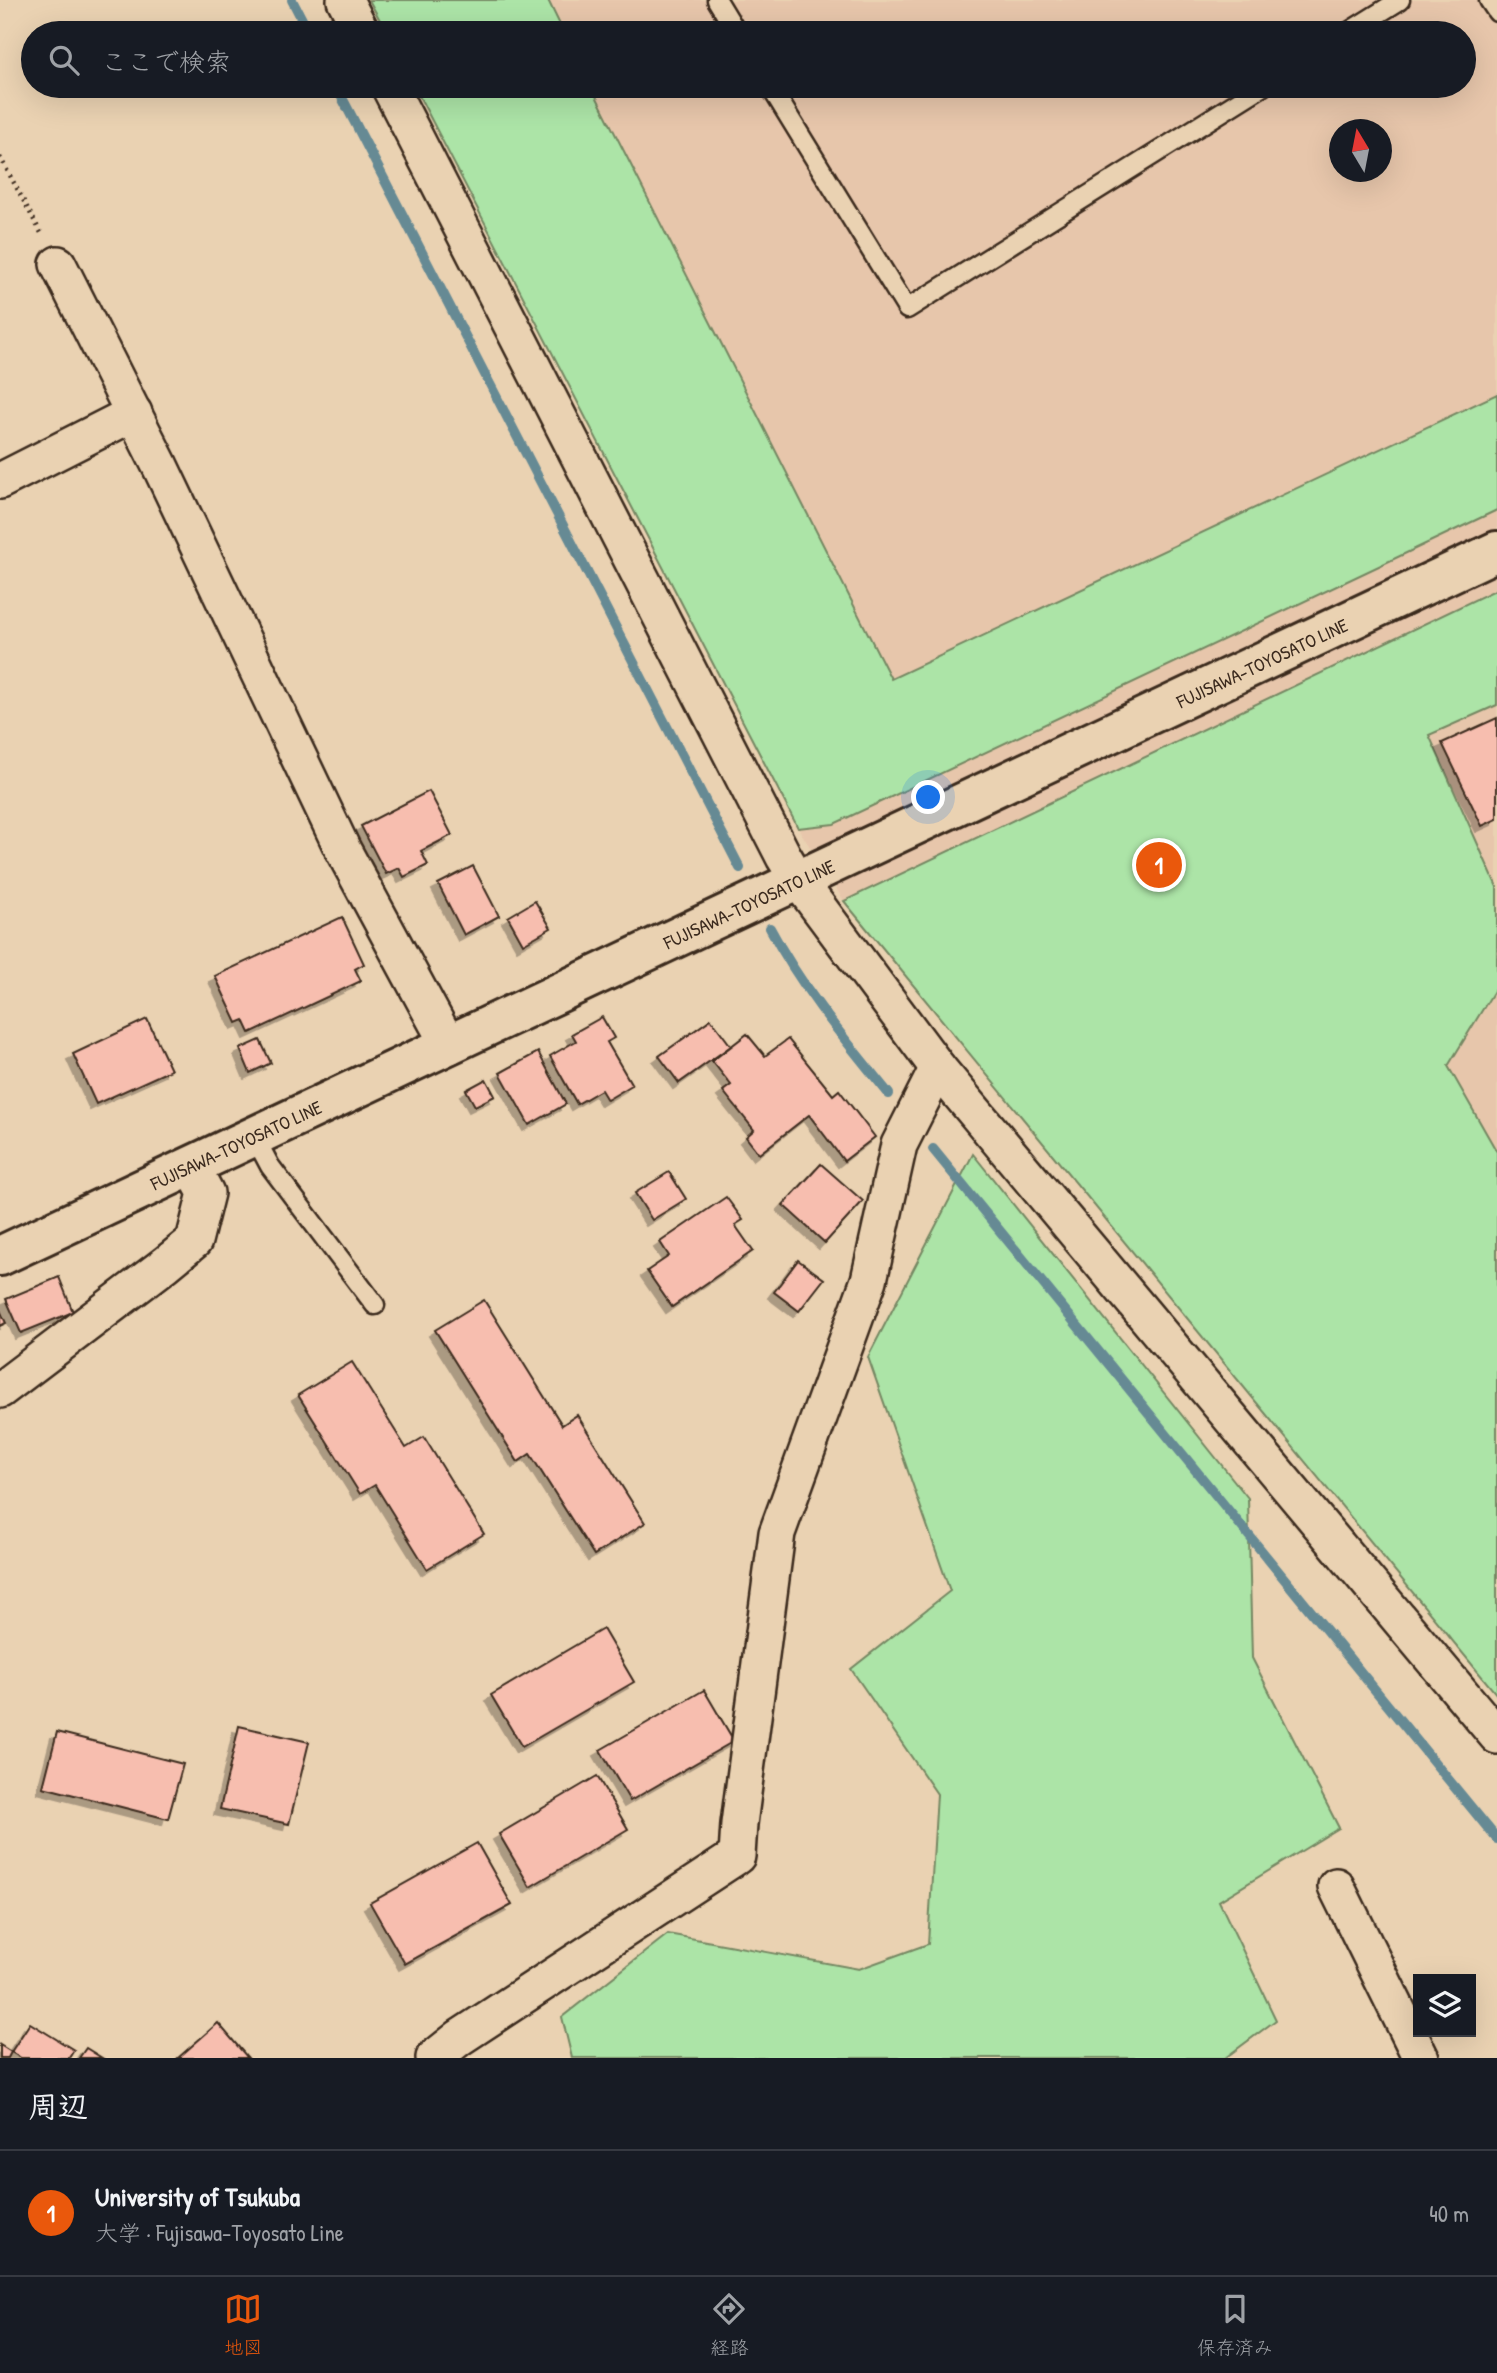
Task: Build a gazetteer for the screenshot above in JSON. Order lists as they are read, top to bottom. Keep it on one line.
{"streets":{"main road":["FUJISAWA-TOYOSATO LINE"]},"north":"top","page":{"search":"ここで検索","pins":"1","heading":"周辺","list":[{"mark":"1","name":"University of Tsukuba","note":"大学 · Fujisawa-Toyosato Line","value":"40 m"}],"nav":["地図","経路","保存済み"]}}
